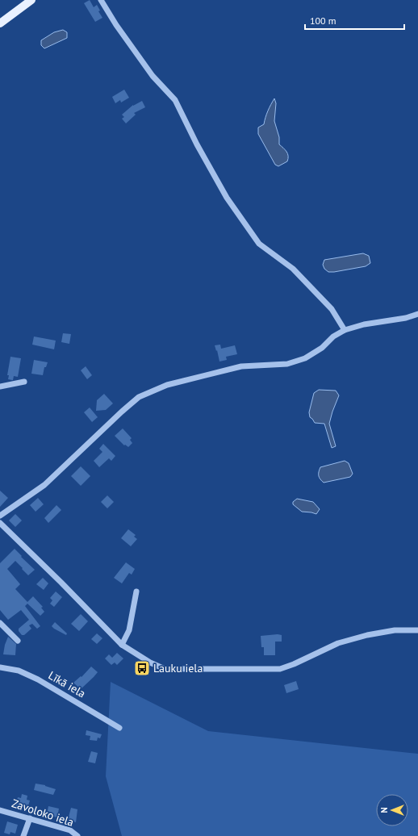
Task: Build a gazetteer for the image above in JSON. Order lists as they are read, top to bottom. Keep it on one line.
{"streets":{"street":["Līkā iela","Zavoloko iela"]},"places":{"bus stop":["Lauku iela"]},"scale_bar":"100 m","north":"left"}
